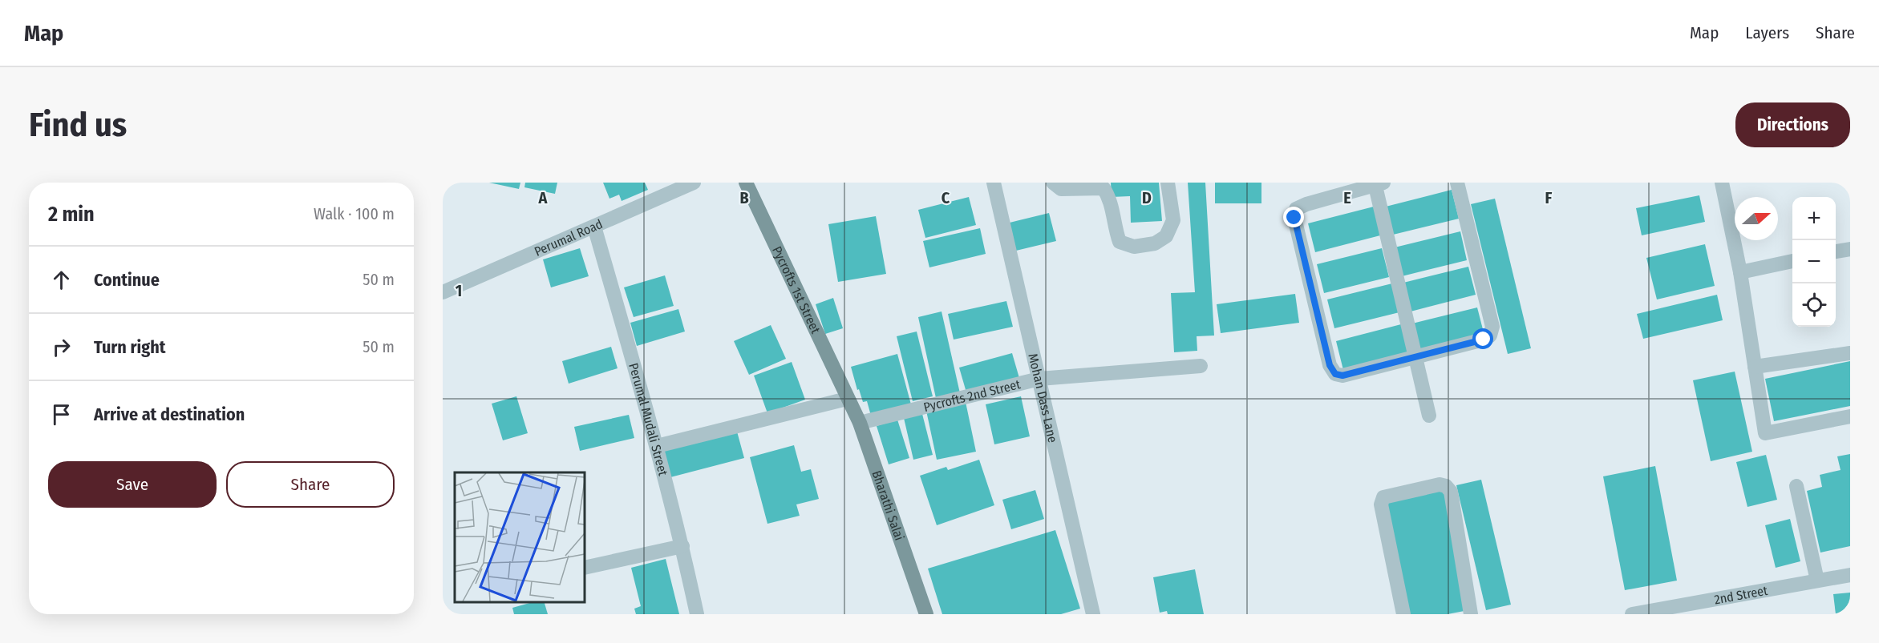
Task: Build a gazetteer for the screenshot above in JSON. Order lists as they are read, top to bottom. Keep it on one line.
{"streets":{"street":["Perumal Road","Pycrofts 1st Street","Pycrofts 2nd Street","Mohan Dass Lane","Perumal Mudali Street","Bharathi Salai","2nd Street"]},"crossings":[["Perumal Road","Perumal Mudali Street"],["Pycrofts 1st Street","Bharathi Salai"],["Pycrofts 2nd Street","Mohan Dass Lane"],["Pycrofts 2nd Street","Bharathi Salai"]],"north":"right","page":{"header":"Map","nav":["Map","Layers","Share"],"buttons":["Directions",["Save","Share"]],"title":"Find us","heading":["2 min","Walk · 100 m"],"map_buttons":["+","−"],"list":[["Continue","50 m"],["Turn right","50 m"],"Arrive at destination"]},"grid":{"columns":["A","B","C","D","E","F"],"rows":["1"]}}
